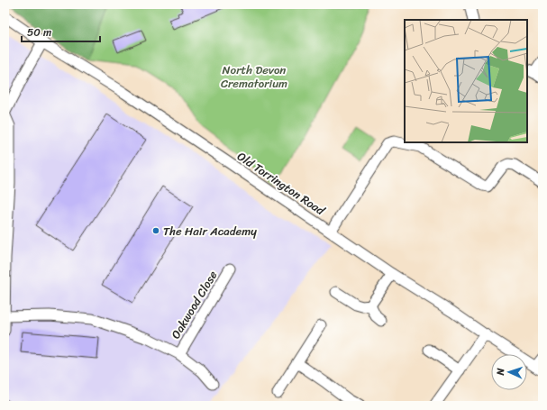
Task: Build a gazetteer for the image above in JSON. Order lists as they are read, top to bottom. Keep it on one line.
{"streets":{"street":["Old Torrington Road","Oakwood Close"]},"parks":["North Devon Crematorium"],"places":["The Hair Academy"],"scale_bar":"50 m","north":"left"}
